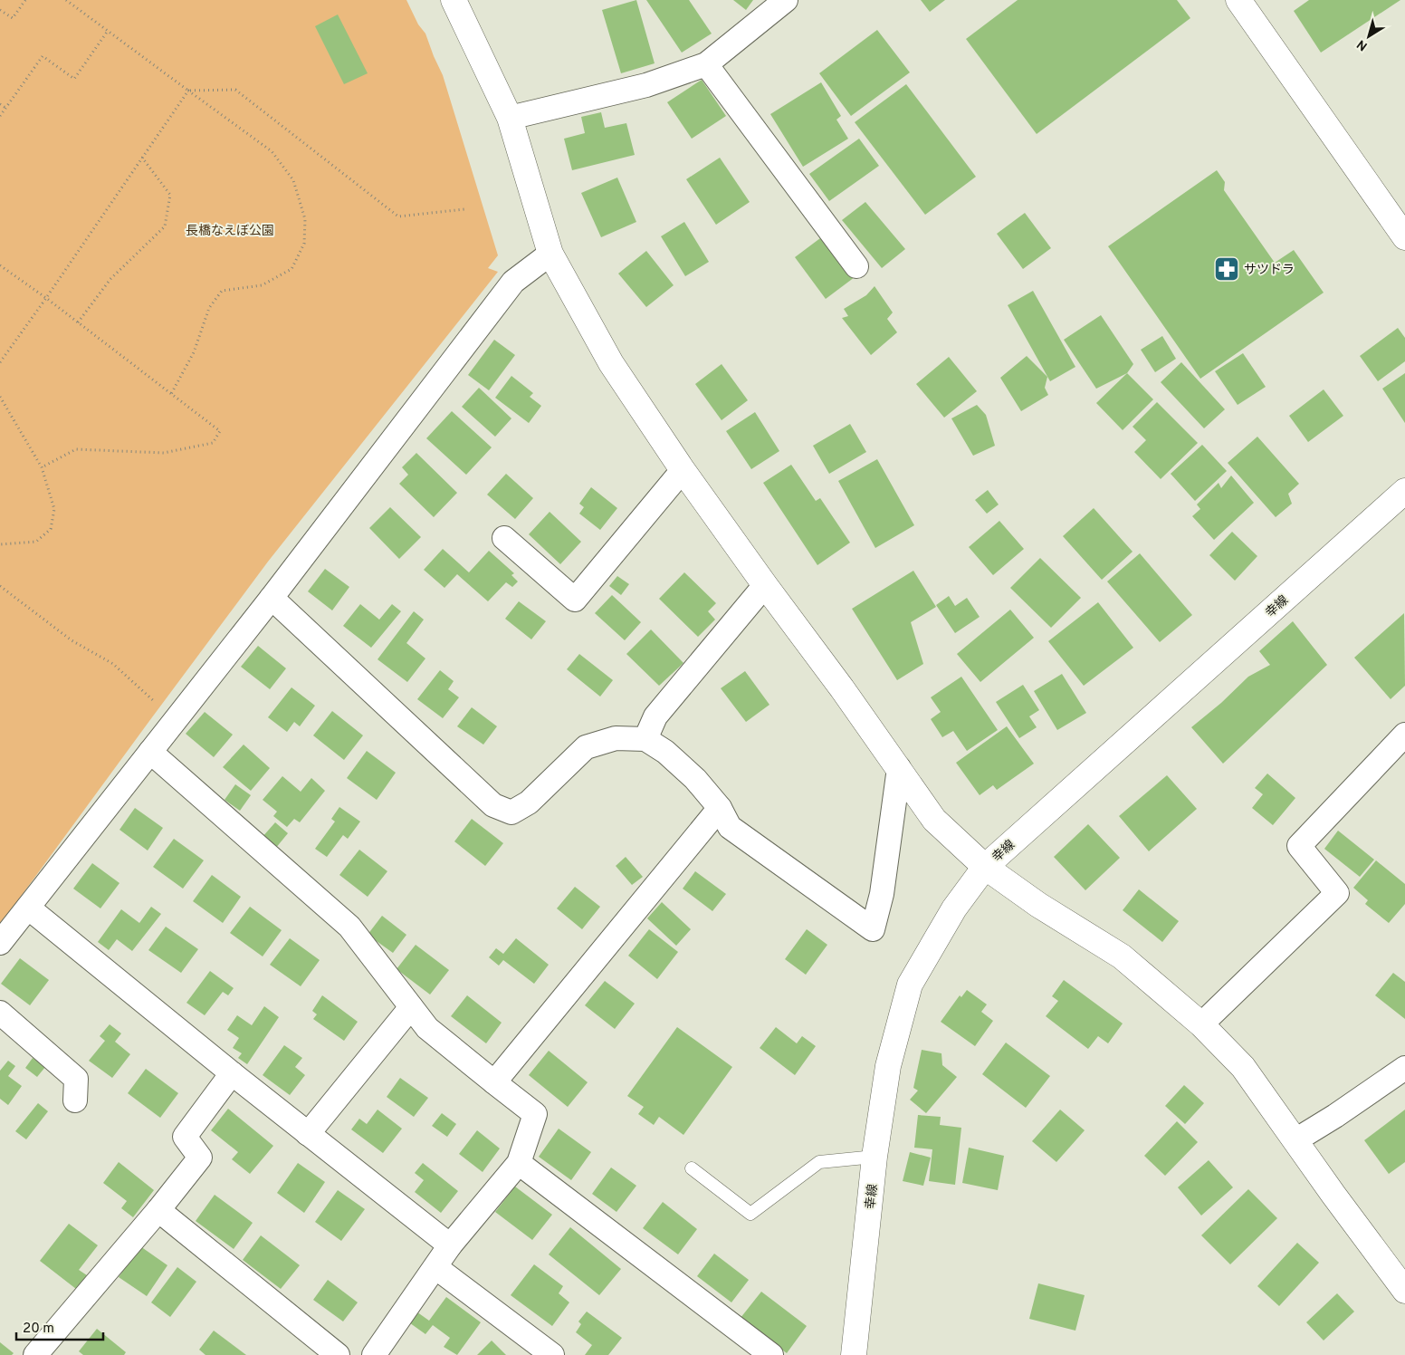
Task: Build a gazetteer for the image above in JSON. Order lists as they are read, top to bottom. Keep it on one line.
{"streets":{"street":["幸線"]},"parks":["長橋なえぼ公園"],"places":{"pharmacy":["サツドラ"]},"scale_bar":"20 m","north":"bottom left"}
